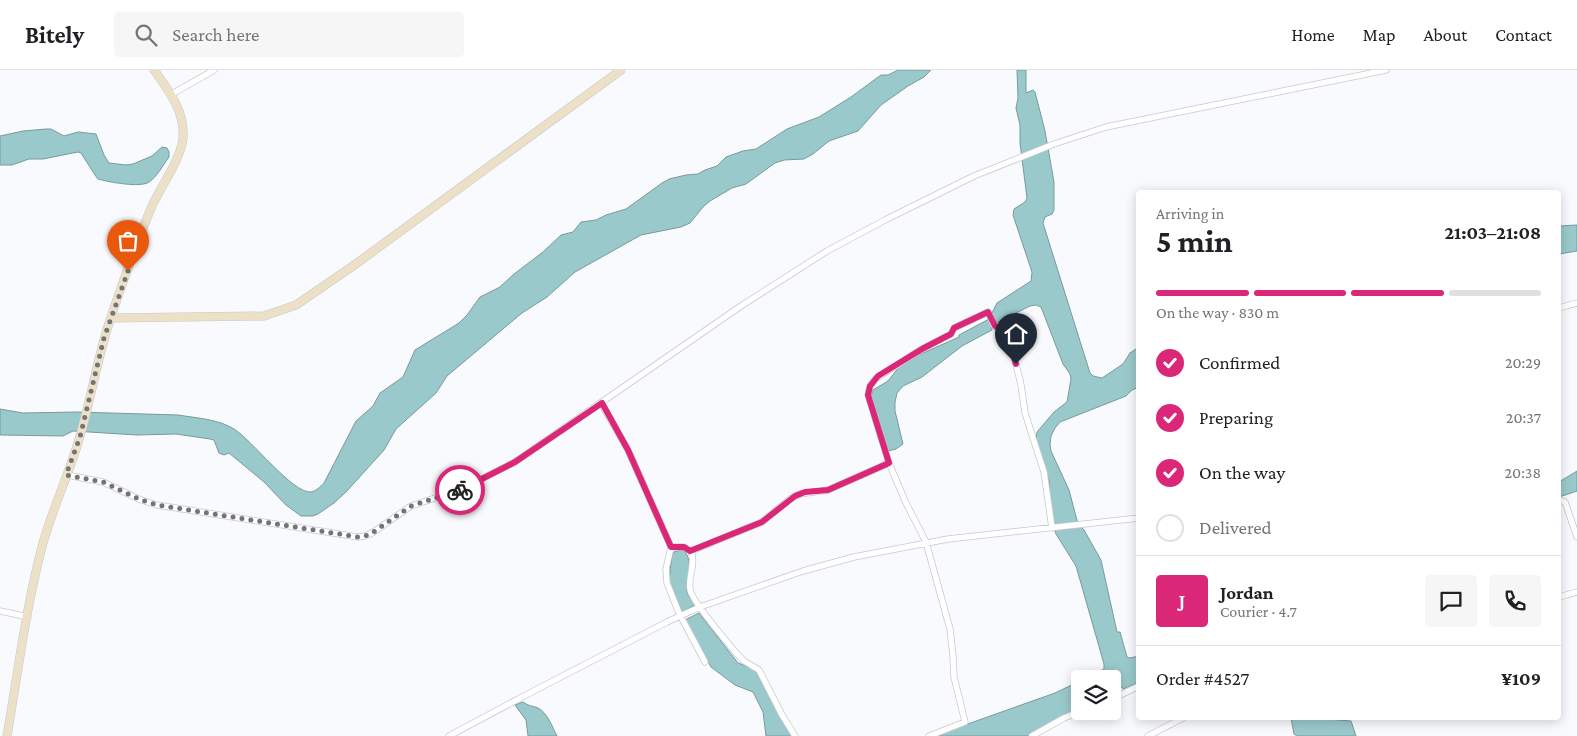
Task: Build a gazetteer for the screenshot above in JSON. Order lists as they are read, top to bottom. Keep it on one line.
{"page":{"header":"Bitely","search":"Search here","nav":["Home","Map","About","Contact"],"heading":["5 min","Arriving in","21:03–21:08"],"panel":["Jordan","Courier · 4.7","Order #4527","¥109"],"bar":"On the way · 830 m","list":[["Confirmed","20:29"],["Preparing","20:37"],["On the way","20:38"],"Delivered"],"round":"J"}}
